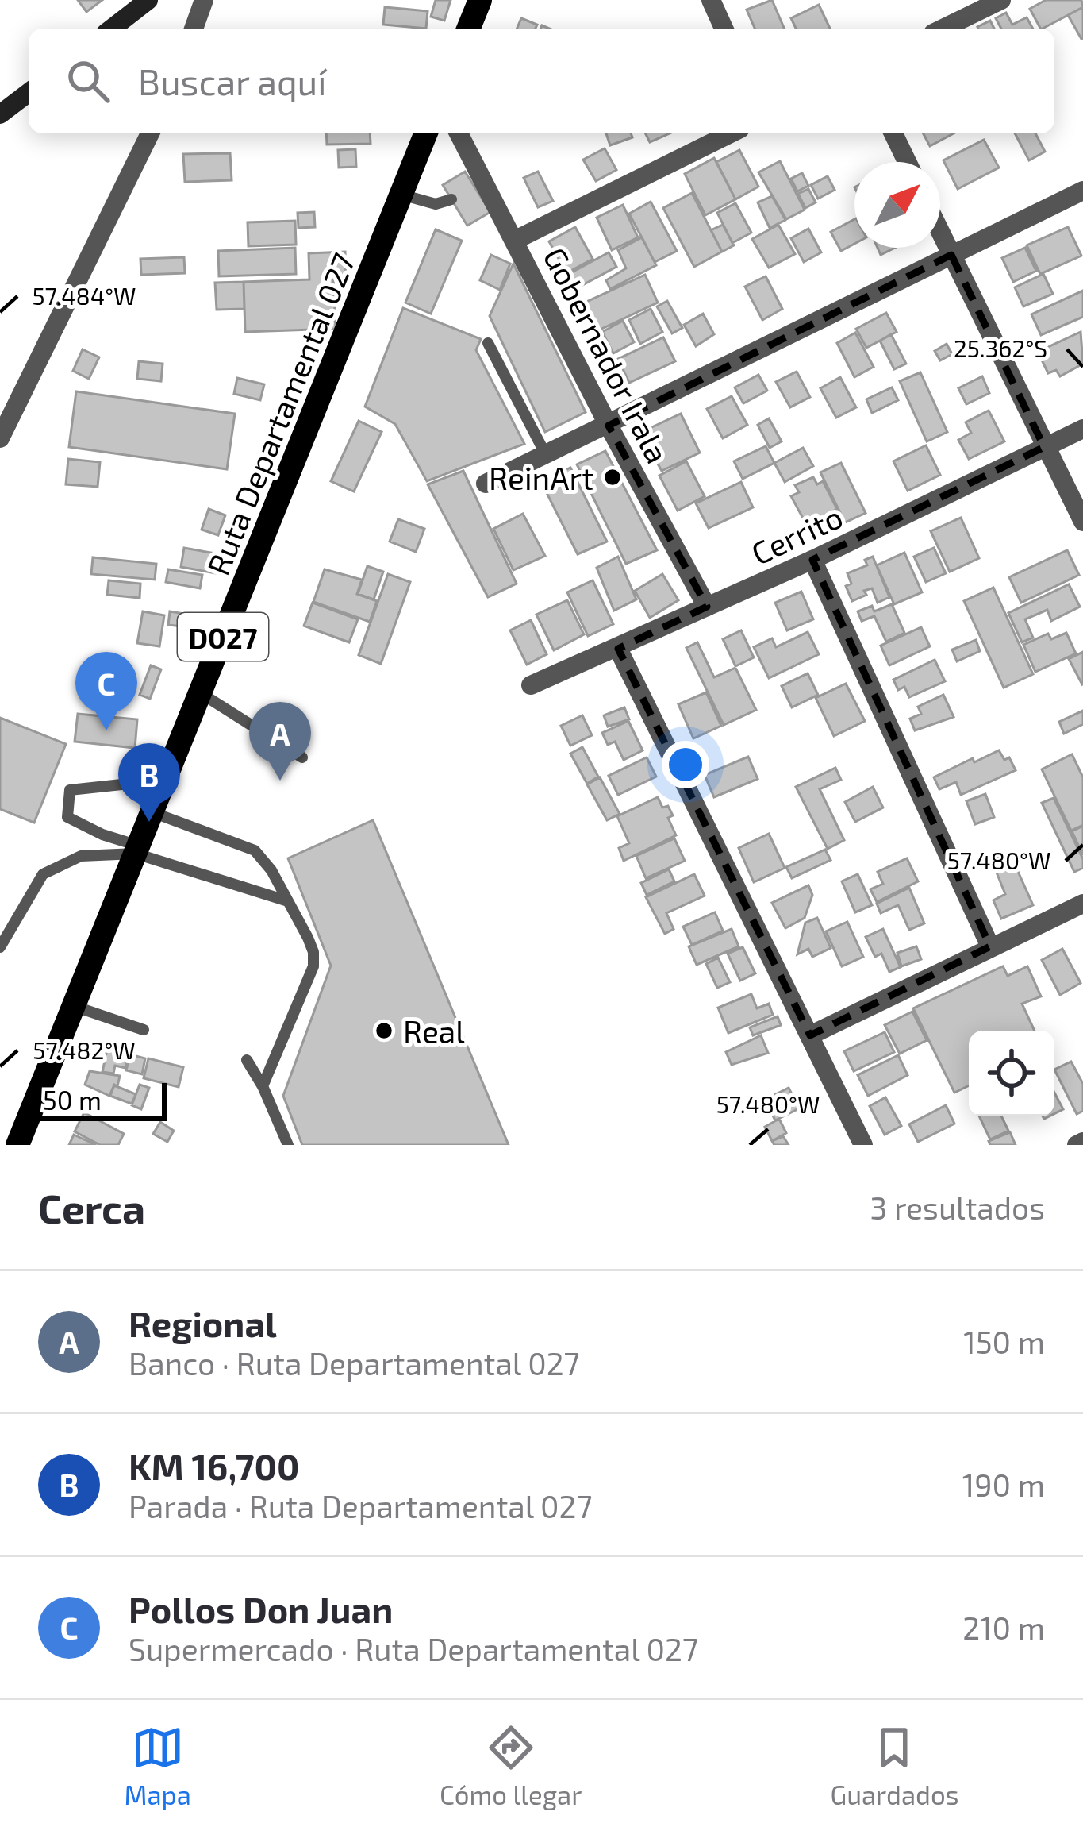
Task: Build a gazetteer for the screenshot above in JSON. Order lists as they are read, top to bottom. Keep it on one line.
{"streets":{"main road":["Ruta Departamental 027","D027"],"street":["Gobernador Irala","Cerrito"]},"crossings":[["Gobernador Irala","Cerrito"]],"places":["ReinArt","Real"],"scale_bar":"50 m","north":"top right","page":{"search":"Buscar aquí","pins":["C","A","B"],"scale":"50 m","heading":["Cerca","3 resultados"],"list":[{"mark":"A","name":"Regional","note":"Banco · Ruta Departamental 027","value":"150 m"},{"mark":"B","name":"KM 16,700","note":"Parada · Ruta Departamental 027","value":"190 m"},{"mark":"C","name":"Pollos Don Juan","note":"Supermercado · Ruta Departamental 027","value":"210 m"}],"nav":["Mapa","Cómo llegar","Guardados"]},"coordinates":["57.484°W","25.362°S","57.480°W","57.482°W"]}
